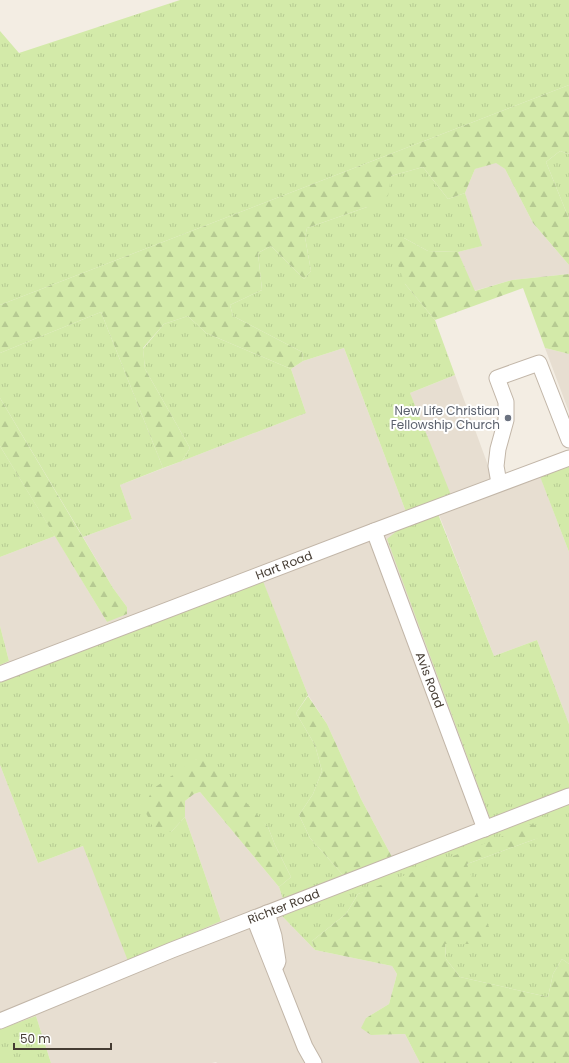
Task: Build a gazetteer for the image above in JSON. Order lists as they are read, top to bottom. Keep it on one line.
{"streets":{"street":["Hart Road","Avis Road","Richter Road"]},"crossings":[["Hart Road","Avis Road"],["Avis Road","Richter Road"]],"places":["New Life Christian Fellowship Church"],"scale_bar":"50 m"}
